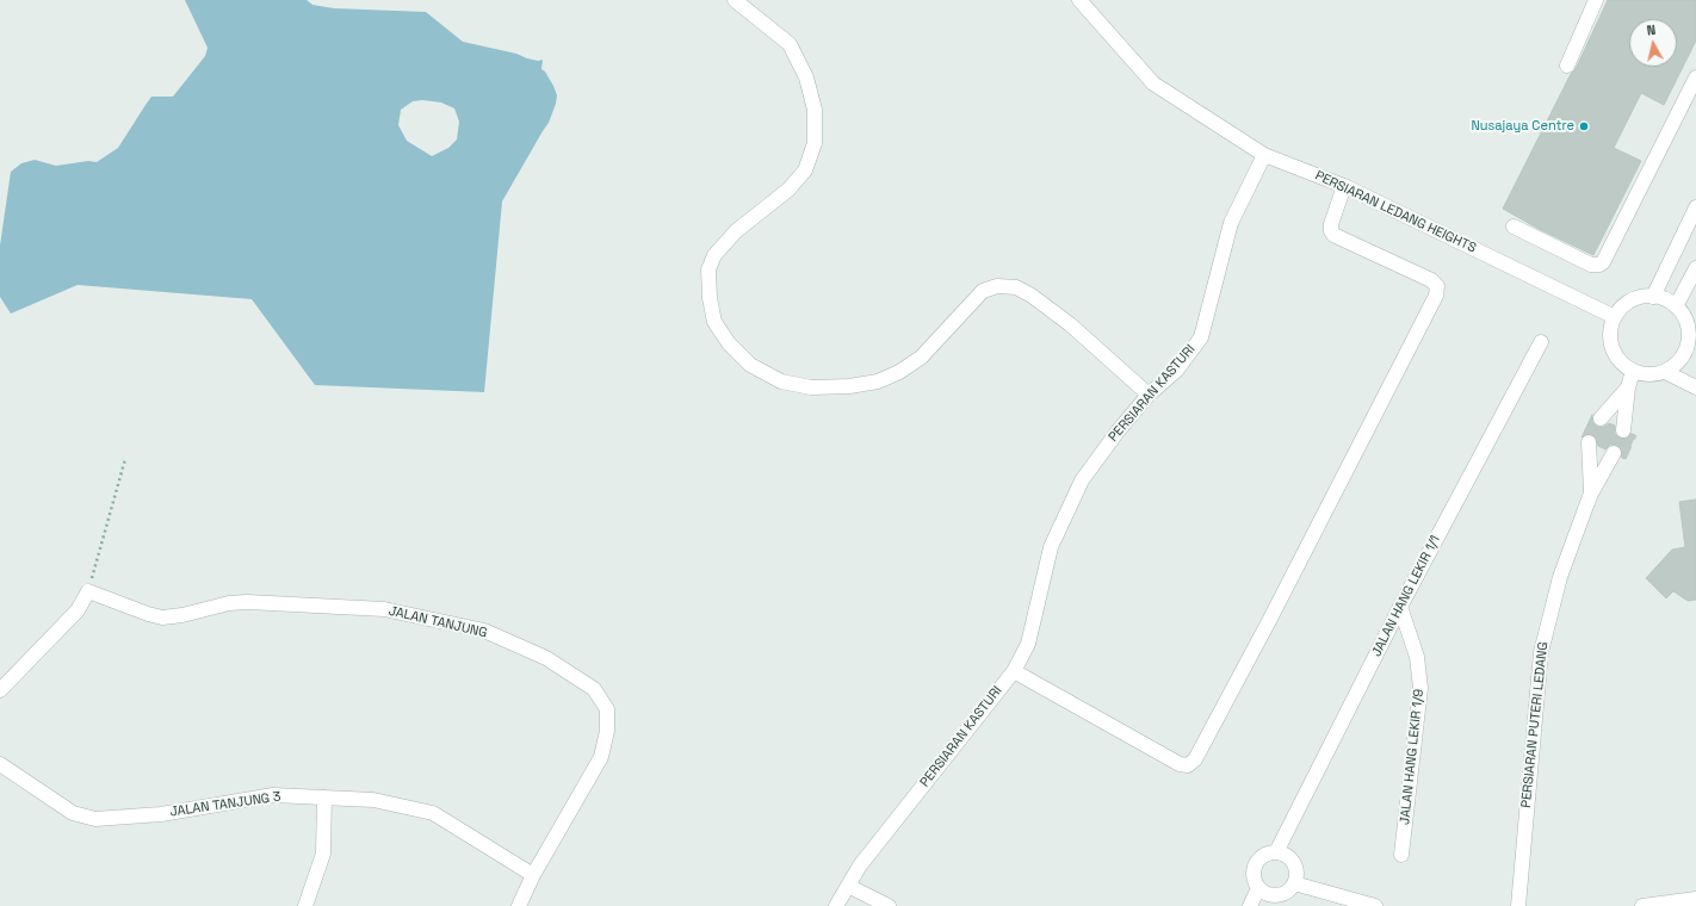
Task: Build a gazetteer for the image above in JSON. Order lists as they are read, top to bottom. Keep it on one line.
{"streets":{"street":["PERSIARAN LEDANG HEIGHTS","PERSIARAN KASTURI","JALAN HANG LEKIR 1/1","JALAN TANJUNG","PERSIARAN PUTERI LEDANG","JALAN HANG LEKIR 1/9","JALAN TANJUNG 3"]},"crossings":[["PERSIARAN LEDANG HEIGHTS","PERSIARAN KASTURI"],["JALAN HANG LEKIR 1/1","JALAN HANG LEKIR 1/9"],["JALAN TANJUNG","JALAN TANJUNG 3"]],"places":["Nusajaya Centre"],"north":"top"}
